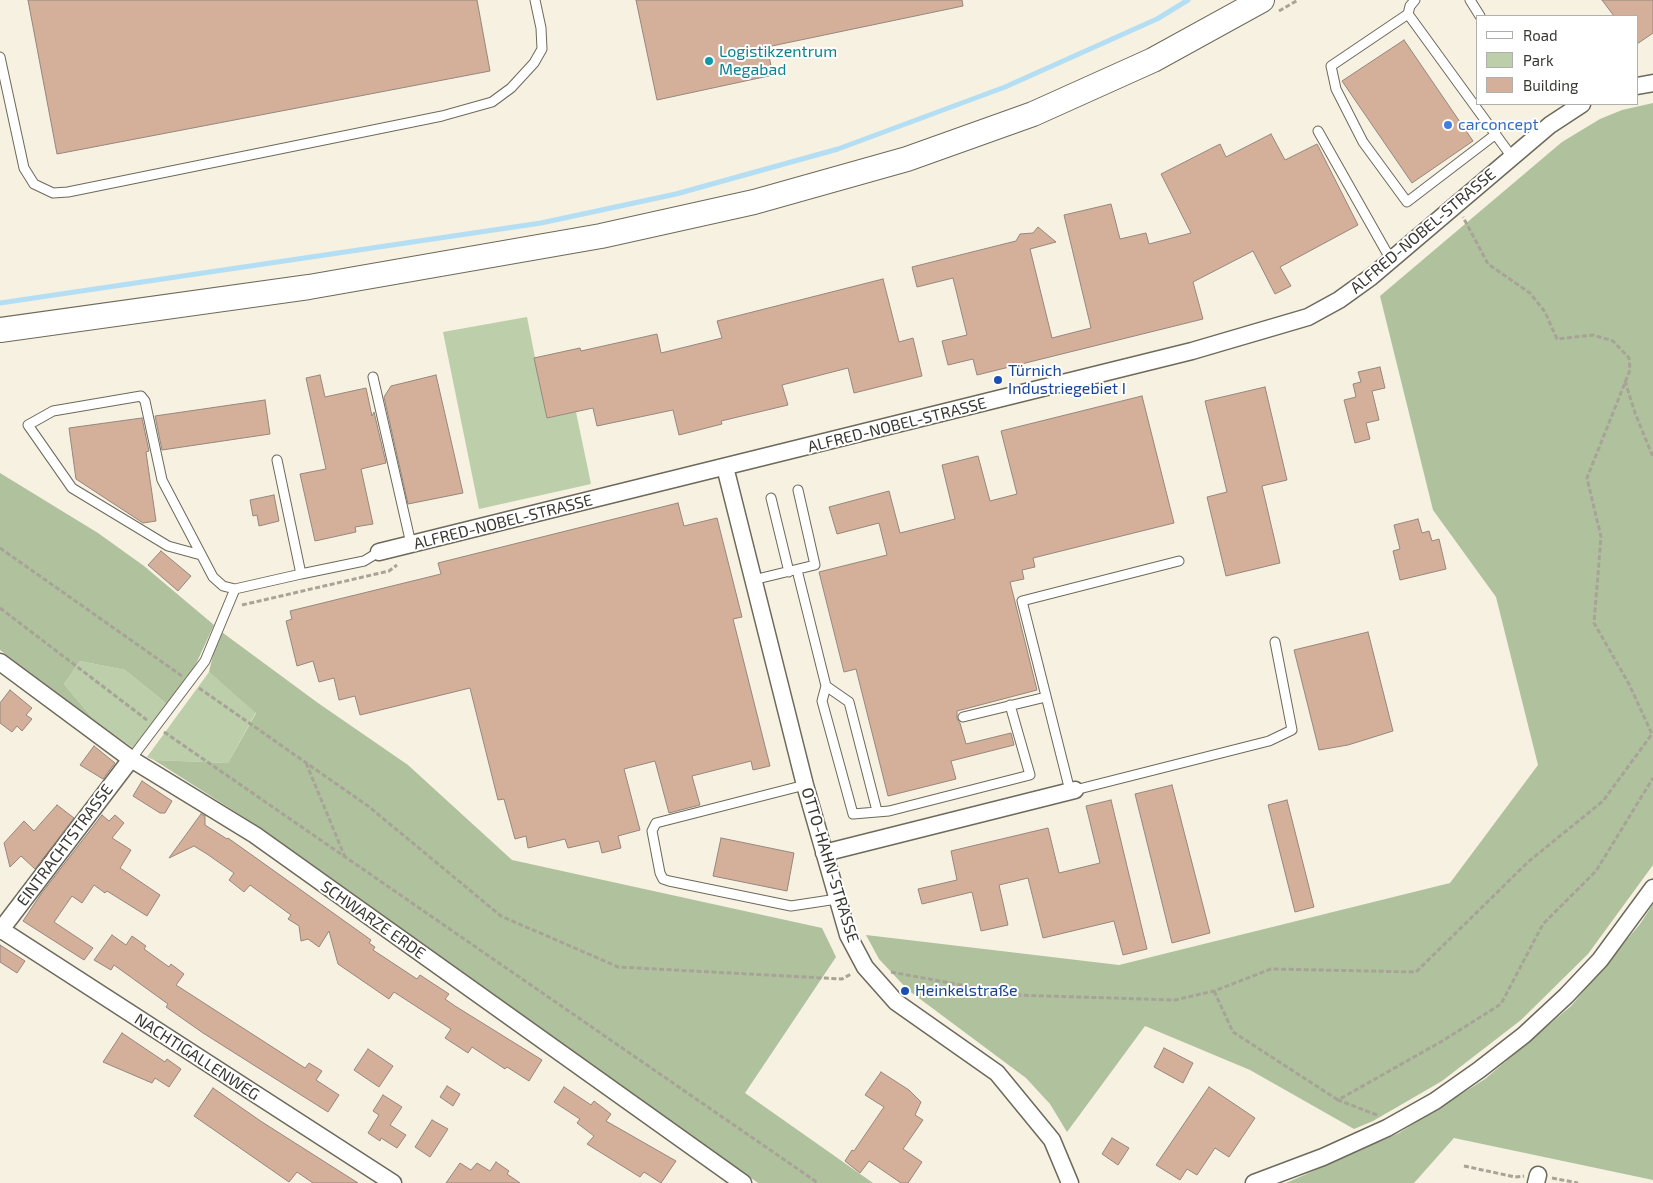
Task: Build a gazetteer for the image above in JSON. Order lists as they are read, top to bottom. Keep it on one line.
{"streets":{"street":["ALFRED-NOBEL-STRASSE","EINTRACHTSTRASSE","OTTO-HAHN-STRASSE","SCHWARZE ERDE","NACHTIGALLENWEG"]},"crossings":[["ALFRED-NOBEL-STRASSE","OTTO-HAHN-STRASSE"],["EINTRACHTSTRASSE","SCHWARZE ERDE"],["EINTRACHTSTRASSE","NACHTIGALLENWEG"]],"places":["Logistikzentrum Megabad","carconcept","Türnich Industriegebiet I","Heinkelstraße"],"legend":["Road","Park","Building"]}
